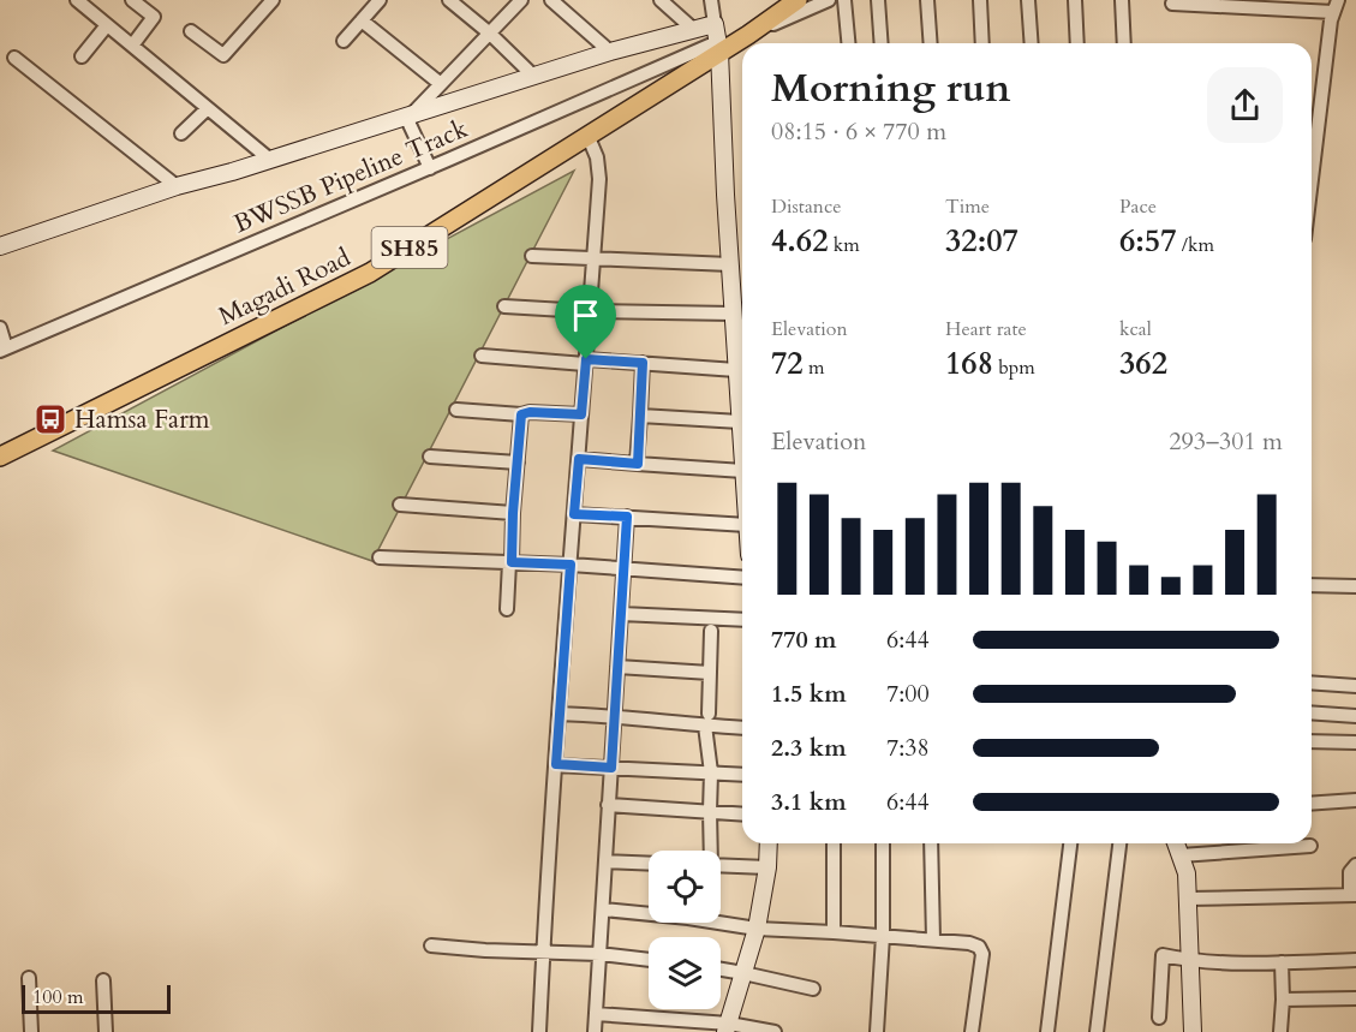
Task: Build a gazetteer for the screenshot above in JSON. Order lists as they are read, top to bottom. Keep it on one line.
{"streets":{"main road":["SH85","Magadi Road"],"street":["BWSSB Pipeline Track"]},"crossings":[["BWSSB Pipeline Track","Magadi Road"]],"places":{"bus stop":["Hamsa Farm"]},"scale_bar":"100 m","page":{"heading":["Morning run","08:15 · 6 × 770 m"],"stats":[["Distance","4.62 km"],["Time","32:07"],["Pace","6:57 /km"],["Elevation","72 m"],["Heart rate","168 bpm"],["kcal","362"]],"chart":["Elevation","293–301 m"],"list":[{"name":"770 m","note":"6:44"},{"name":"1.5 km","note":"7:00"},{"name":"2.3 km","note":"7:38"},{"name":"3.1 km","note":"6:44"}],"scale":"100 m"}}
